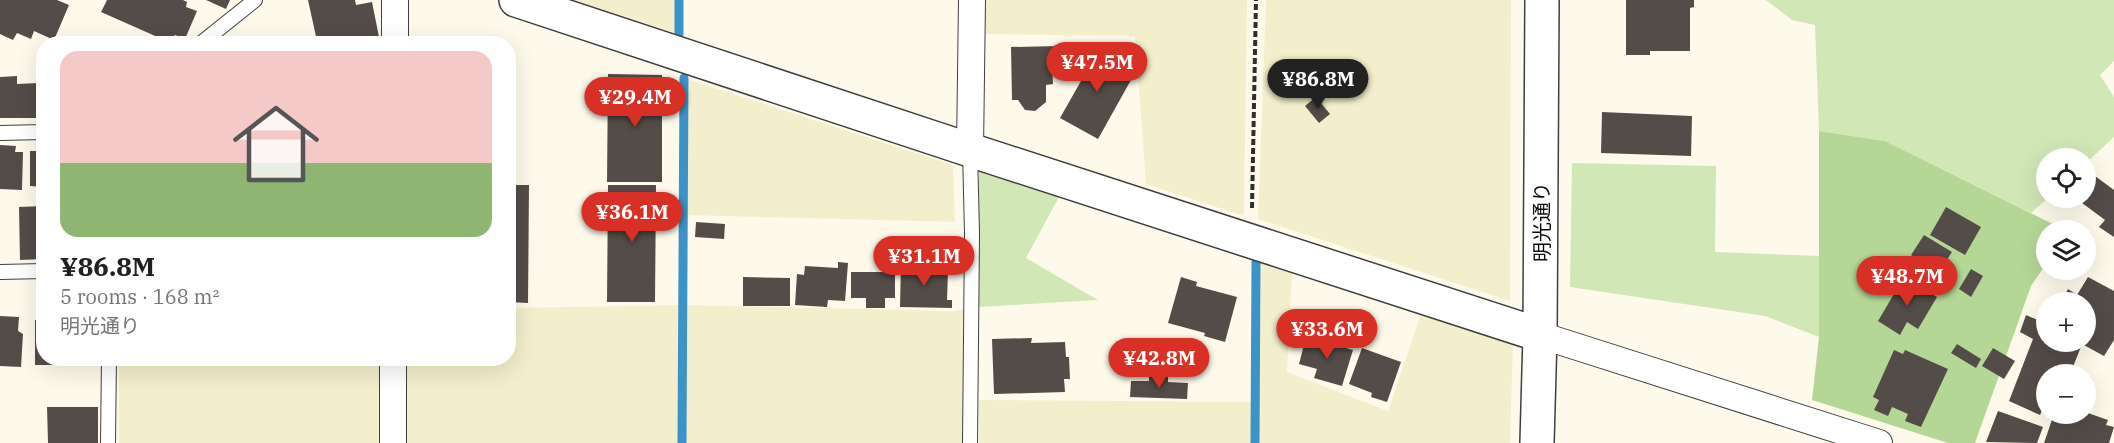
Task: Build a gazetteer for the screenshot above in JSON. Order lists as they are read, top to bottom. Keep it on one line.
{"streets":{"street":["明光通り"]},"page":{"list":[{"name":"¥86.8M","note":"5 rooms · 168 m² · 明光通り"}],"price":["¥47.5M","¥86.8M","¥29.4M","¥36.1M","¥31.1M","¥48.7M","¥33.6M","¥42.8M"],"map_buttons":["+","−"]}}
